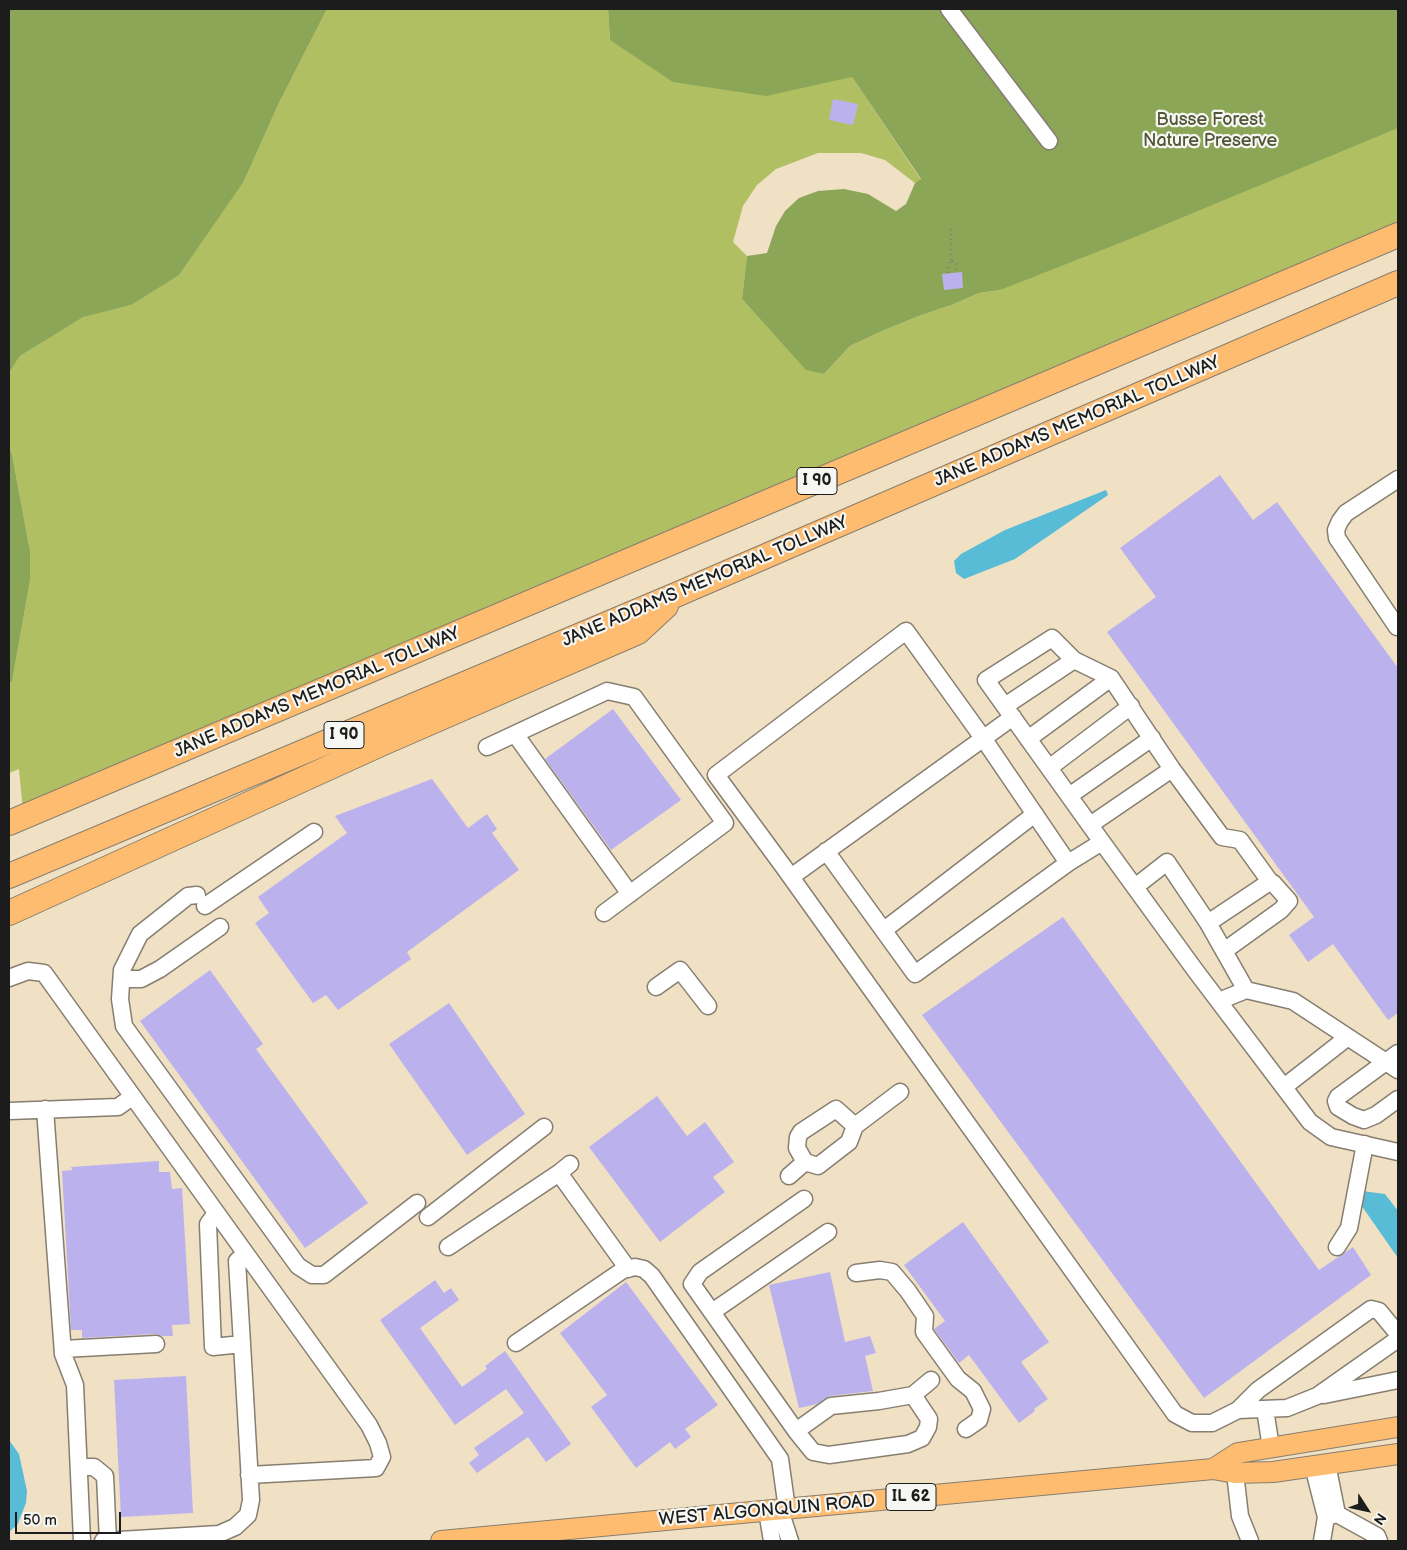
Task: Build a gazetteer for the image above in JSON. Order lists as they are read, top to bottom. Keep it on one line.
{"streets":{"highway":["JANE ADDAMS MEMORIAL TOLLWAY","I 90"],"main road":["IL 62","WEST ALGONQUIN ROAD"]},"parks":["Busse Forest Nature Preserve"],"scale_bar":"50 m","north":"bottom right"}
